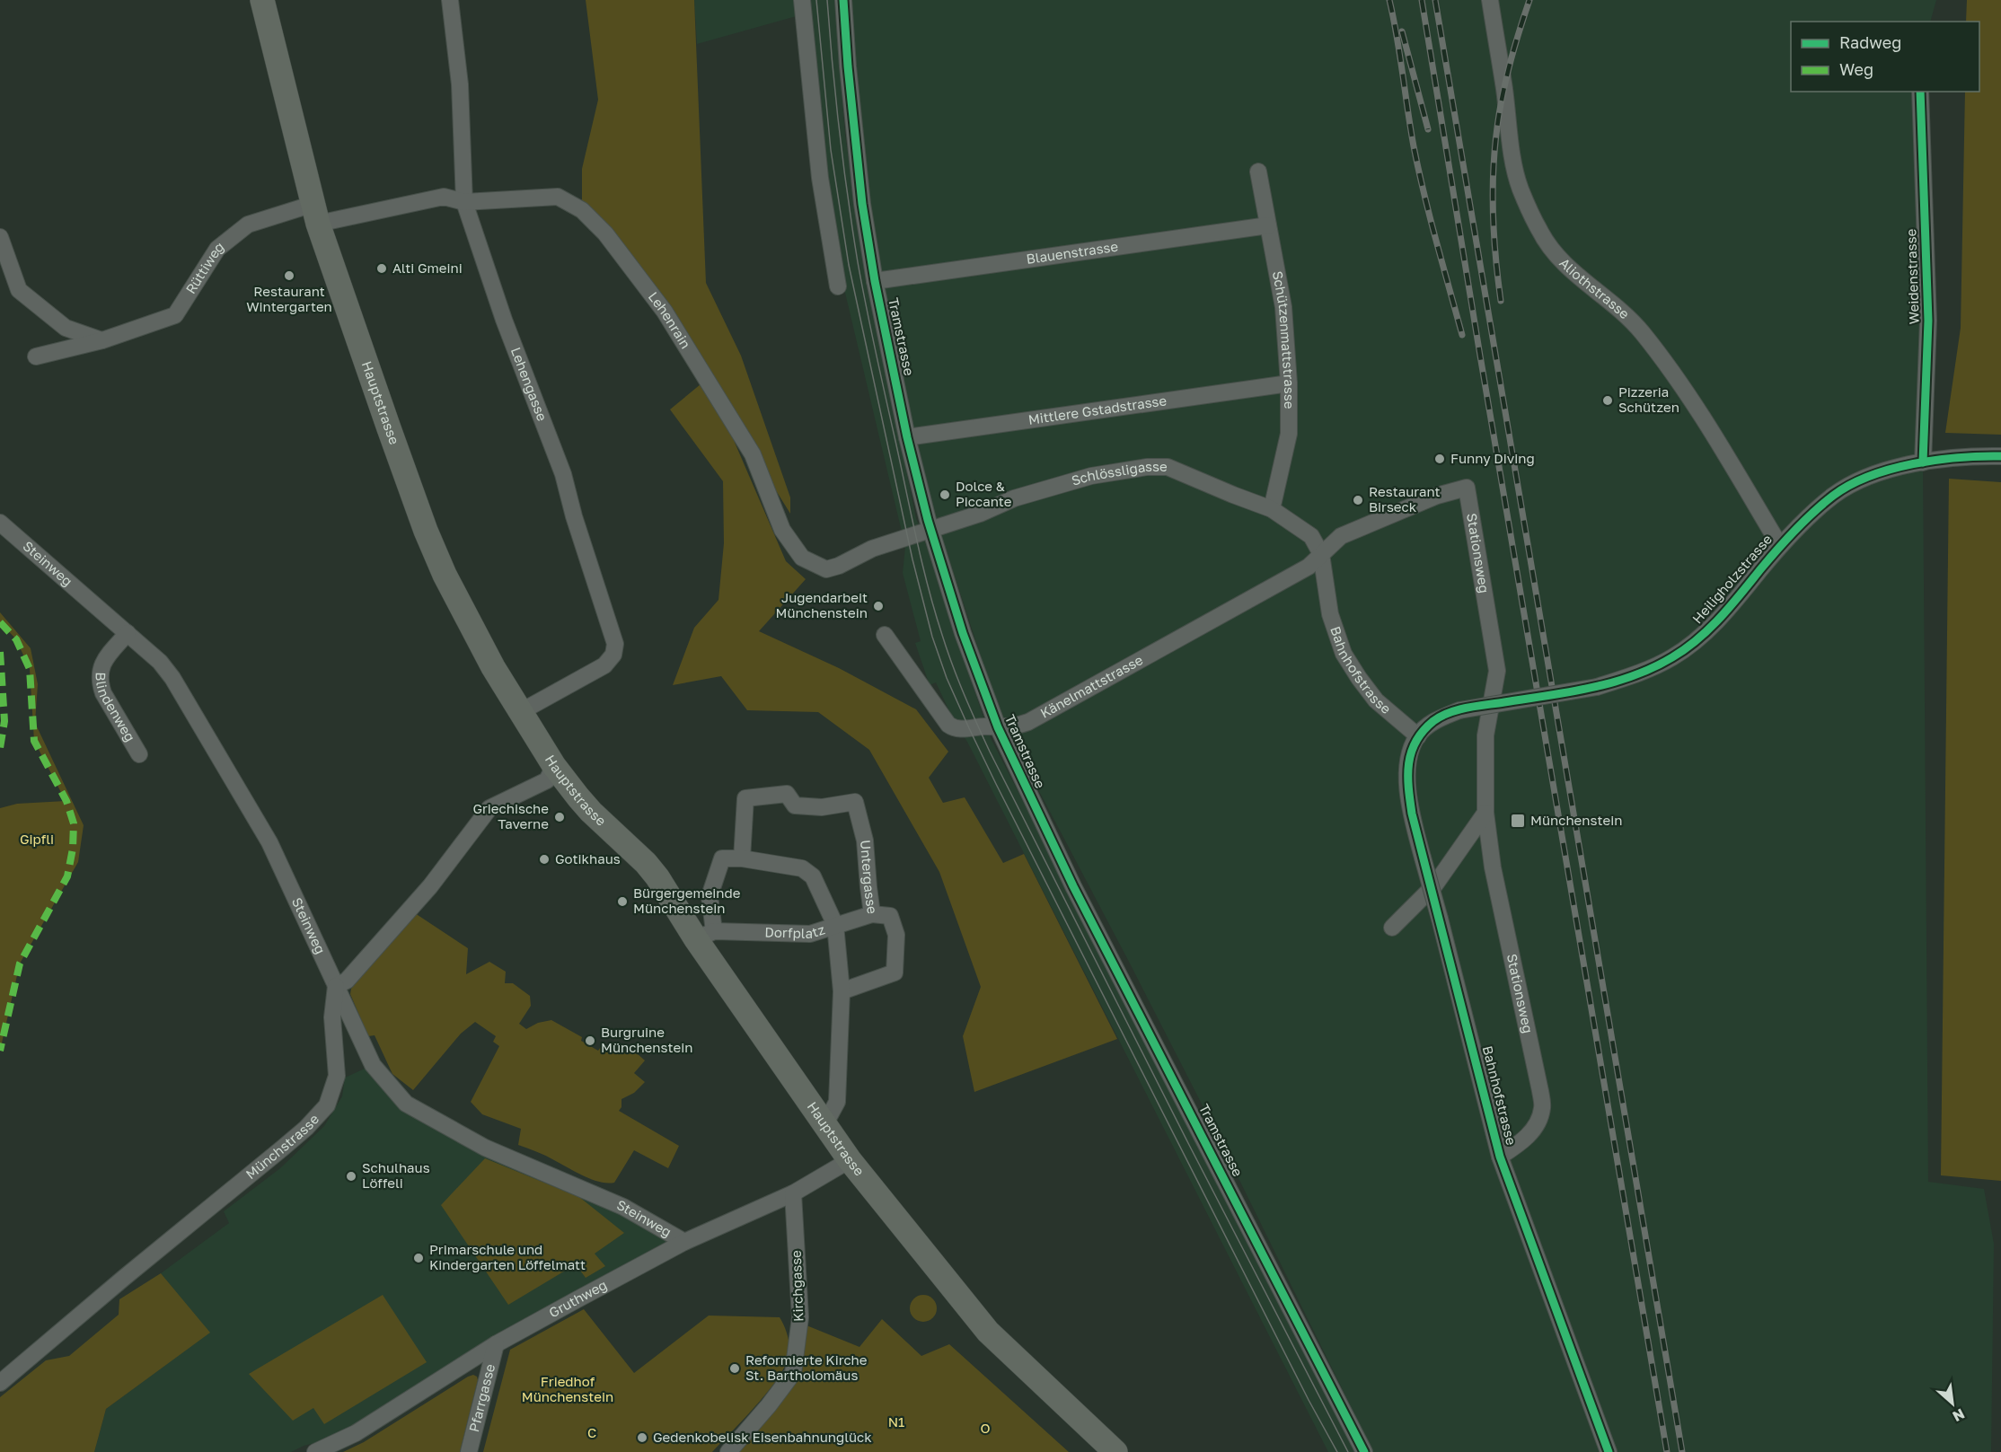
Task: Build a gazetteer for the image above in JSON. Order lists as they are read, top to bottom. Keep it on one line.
{"streets":{"main road":["Hauptstrasse"],"street":["Blauenstrasse","Rüttiweg","Weidenstrasse","Aliothstrasse","Lehenrain","Tramstrasse","Schützenmattstrasse","Lehengasse","Mittlere Gstadstrasse","Schlössligasse","Stationsweg","Steinweg","Heiligholzstrasse","Bahnhofstrasse","Känelmattstrasse","Blindenweg","Untergasse","Dorfplatz","Münchstrasse","Kirchgasse","Gruthweg","Pfarrgasse"]},"crossings":[["Blauenstrasse","Tramstrasse"],["Blauenstrasse","Schützenmattstrasse"],["Rüttiweg","Lehenrain"],["Rüttiweg","Hauptstrasse"],["Weidenstrasse","Heiligholzstrasse"],["Aliothstrasse","Heiligholzstrasse"],["Lehenrain","Tramstrasse"],["Lehenrain","Lehengasse"],["Lehenrain","Hauptstrasse"],["Lehenrain","Schlössligasse"],["Tramstrasse","Mittlere Gstadstrasse"],["Tramstrasse","Schlössligasse"],["Tramstrasse","Känelmattstrasse"],["Schützenmattstrasse","Mittlere Gstadstrasse"],["Schützenmattstrasse","Schlössligasse"],["Lehengasse","Hauptstrasse"],["Hauptstrasse","Dorfplatz"],["Hauptstrasse","Gruthweg"],["Schlössligasse","Stationsweg"],["Schlössligasse","Bahnhofstrasse"],["Schlössligasse","Känelmattstrasse"],["Stationsweg","Bahnhofstrasse"],["Stationsweg","Känelmattstrasse"],["Steinweg","Blindenweg"],["Steinweg","Münchstrasse"],["Steinweg","Gruthweg"],["Heiligholzstrasse","Bahnhofstrasse"],["Bahnhofstrasse","Känelmattstrasse"],["Untergasse","Dorfplatz"],["Kirchgasse","Gruthweg"],["Gruthweg","Pfarrgasse"]],"parks":["Gipfli","Friedhof Münchenstein","N1","O","C"],"places":{"other":["Alti Gmeini","Restaurant Wintergarten","Pizzeria Schützen","Funny Diving","Dolce & Piccante","Restaurant Birseck","Jugendarbeit Münchenstein","Griechische Taverne","Gotikhaus","Bürgergemeinde Münchenstein","Burgruine Münchenstein","Schulhaus Löffeli","Primarschule und Kindergarten Löffelmatt","Reformierte Kirche St. Bartholomäus","Gedenkobelisk Eisenbahnunglück"],"transit":["Münchenstein"]},"legend":["Radweg","Weg"],"north":"bottom right"}
